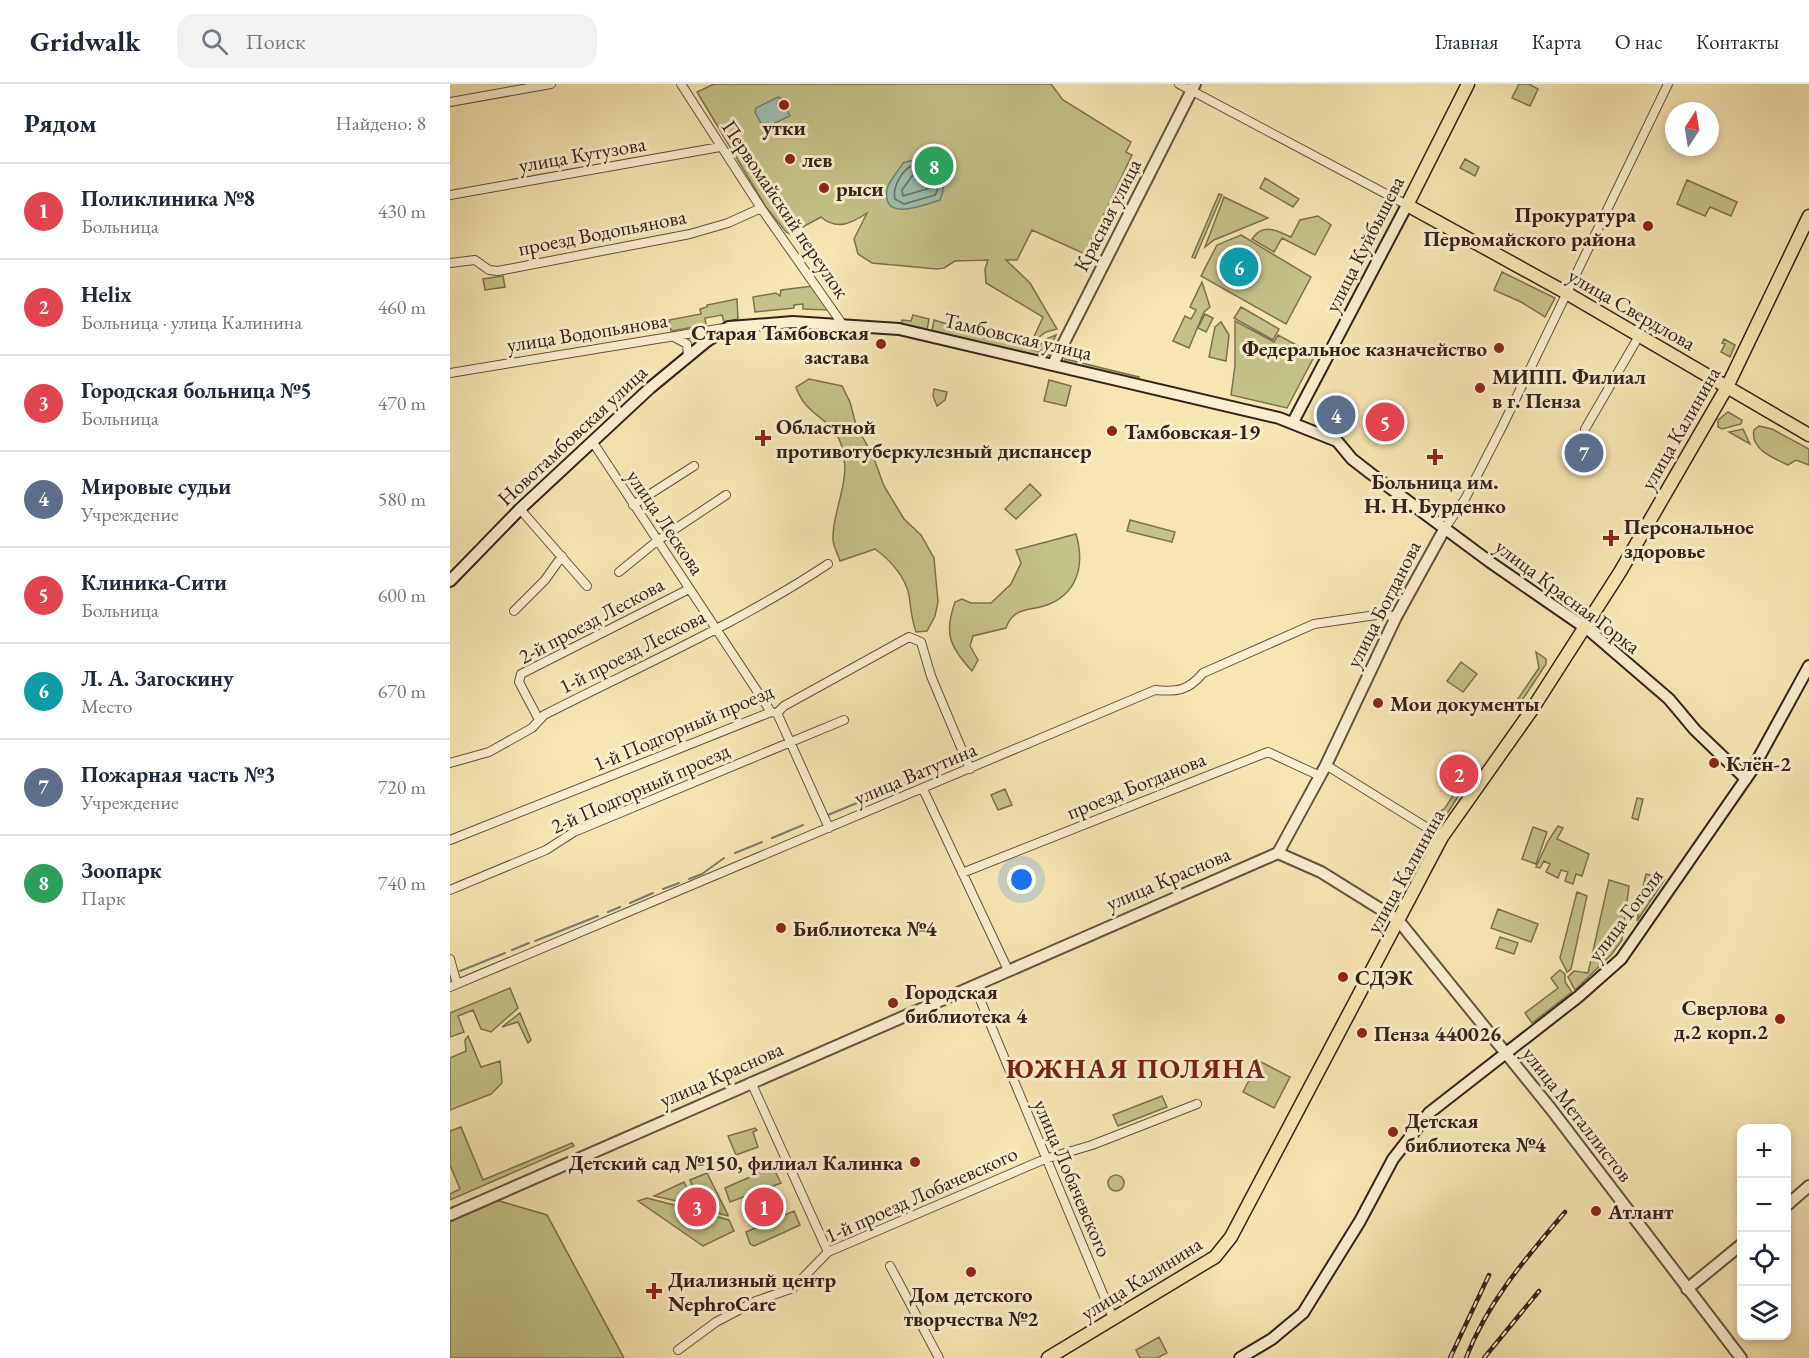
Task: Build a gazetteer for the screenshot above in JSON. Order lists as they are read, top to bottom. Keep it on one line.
{"streets":{"main road":["Красная улица","улица Куйбышева","улица Свердлова","Тамбовская улица","улица Калинина","Новотамбовская улица","улица Красная Горка","улица Богданова","улица Краснова","улица Гоголя","улица Металлистов"],"street":["улица Кутузова","Первомайский переулок","проезд Водопьянова","улица Водопьянова","улица Лескова","2-й проезд Лескова","1-й проезд Лескова","1-й Подгорный проезд","улица Ватутина","проезд Богданова","2-й Подгорный проезд","улица Лобачевского","1-й проезд Лобачевского"]},"crossings":[["улица Кутузова","Первомайский переулок"],["Первомайский переулок","проезд Водопьянова"],["Первомайский переулок","Тамбовская улица"],["Красная улица","улица Свердлова"],["Красная улица","Тамбовская улица"],["улица Куйбышева","улица Свердлова"],["улица Куйбышева","Тамбовская улица"],["улица Куйбышева","улица Красная Горка"],["улица Свердлова","улица Калинина"],["улица Свердлова","улица Богданова"],["улица Водопьянова","Тамбовская улица"],["улица Водопьянова","Новотамбовская улица"],["Тамбовская улица","Новотамбовская улица"],["Тамбовская улица","улица Красная Горка"],["улица Калинина","улица Красная Горка"],["улица Калинина","улица Металлистов"],["улица Калинина","улица Лобачевского"],["Новотамбовская улица","улица Лескова"],["улица Лескова","2-й проезд Лескова"],["улица Лескова","1-й проезд Лескова"],["улица Лескова","1-й Подгорный проезд"],["улица Лескова","улица Ватутина"],["улица Лескова","2-й Подгорный проезд"],["улица Красная Горка","улица Богданова"],["улица Красная Горка","улица Гоголя"],["улица Богданова","улица Ватутина"],["улица Богданова","проезд Богданова"],["улица Богданова","улица Краснова"],["улица Богданова","улица Металлистов"],["2-й проезд Лескова","1-й проезд Лескова"],["1-й Подгорный проезд","улица Ватутина"],["улица Краснова","улица Металлистов"],["улица Краснова","улица Лобачевского"],["улица Гоголя","улица Металлистов"],["улица Лобачевского","1-й проезд Лобачевского"]],"districts":["ЮЖНАЯ ПОЛЯНА"],"places":{"other":["утки","лев","рыси","Прокуратура Первомайского района","Старая Тамбовская застава","Федеральное казначейство","МИПП. Филиал в г. Пенза","Тамбовская-19","Мои документы","Клён-2","Библиотека №4","СДЭК","Городская библиотека 4","Сверлова д.2 корп.2","Пенза 440026","Детская библиотека №4","Детский сад №150, филиал Калинка","Атлант","Дом детского творчества №2"],"health":["Областной противотуберкулезный диспансер","Больница им. Н. Н. Бурденко","Персональное здоровье","Диализный центр NephroCare"]},"north":"top","page":{"header":"Gridwalk","search":"Поиск","nav":["Главная","Карта","О нас","Контакты"],"heading":["Рядом","Найдено: 8"],"pins":["8","6","4","5","7","2","1","3"],"list":[{"mark":"1","name":"Поликлиника №8","note":"Больница","value":"430 m"},{"mark":"2","name":"Helix","note":"Больница · улица Калинина","value":"460 m"},{"mark":"3","name":"Городская больница №5","note":"Больница","value":"470 m"},{"mark":"4","name":"Мировые судьи","note":"Учреждение","value":"580 m"},{"mark":"5","name":"Клиника-Сити","note":"Больница","value":"600 m"},{"mark":"6","name":"Л. А. Загоскину","note":"Место","value":"670 m"},{"mark":"7","name":"Пожарная часть №3","note":"Учреждение","value":"720 m"},{"mark":"8","name":"Зоопарк","note":"Парк","value":"740 m"}],"map_buttons":["+","−"]}}
